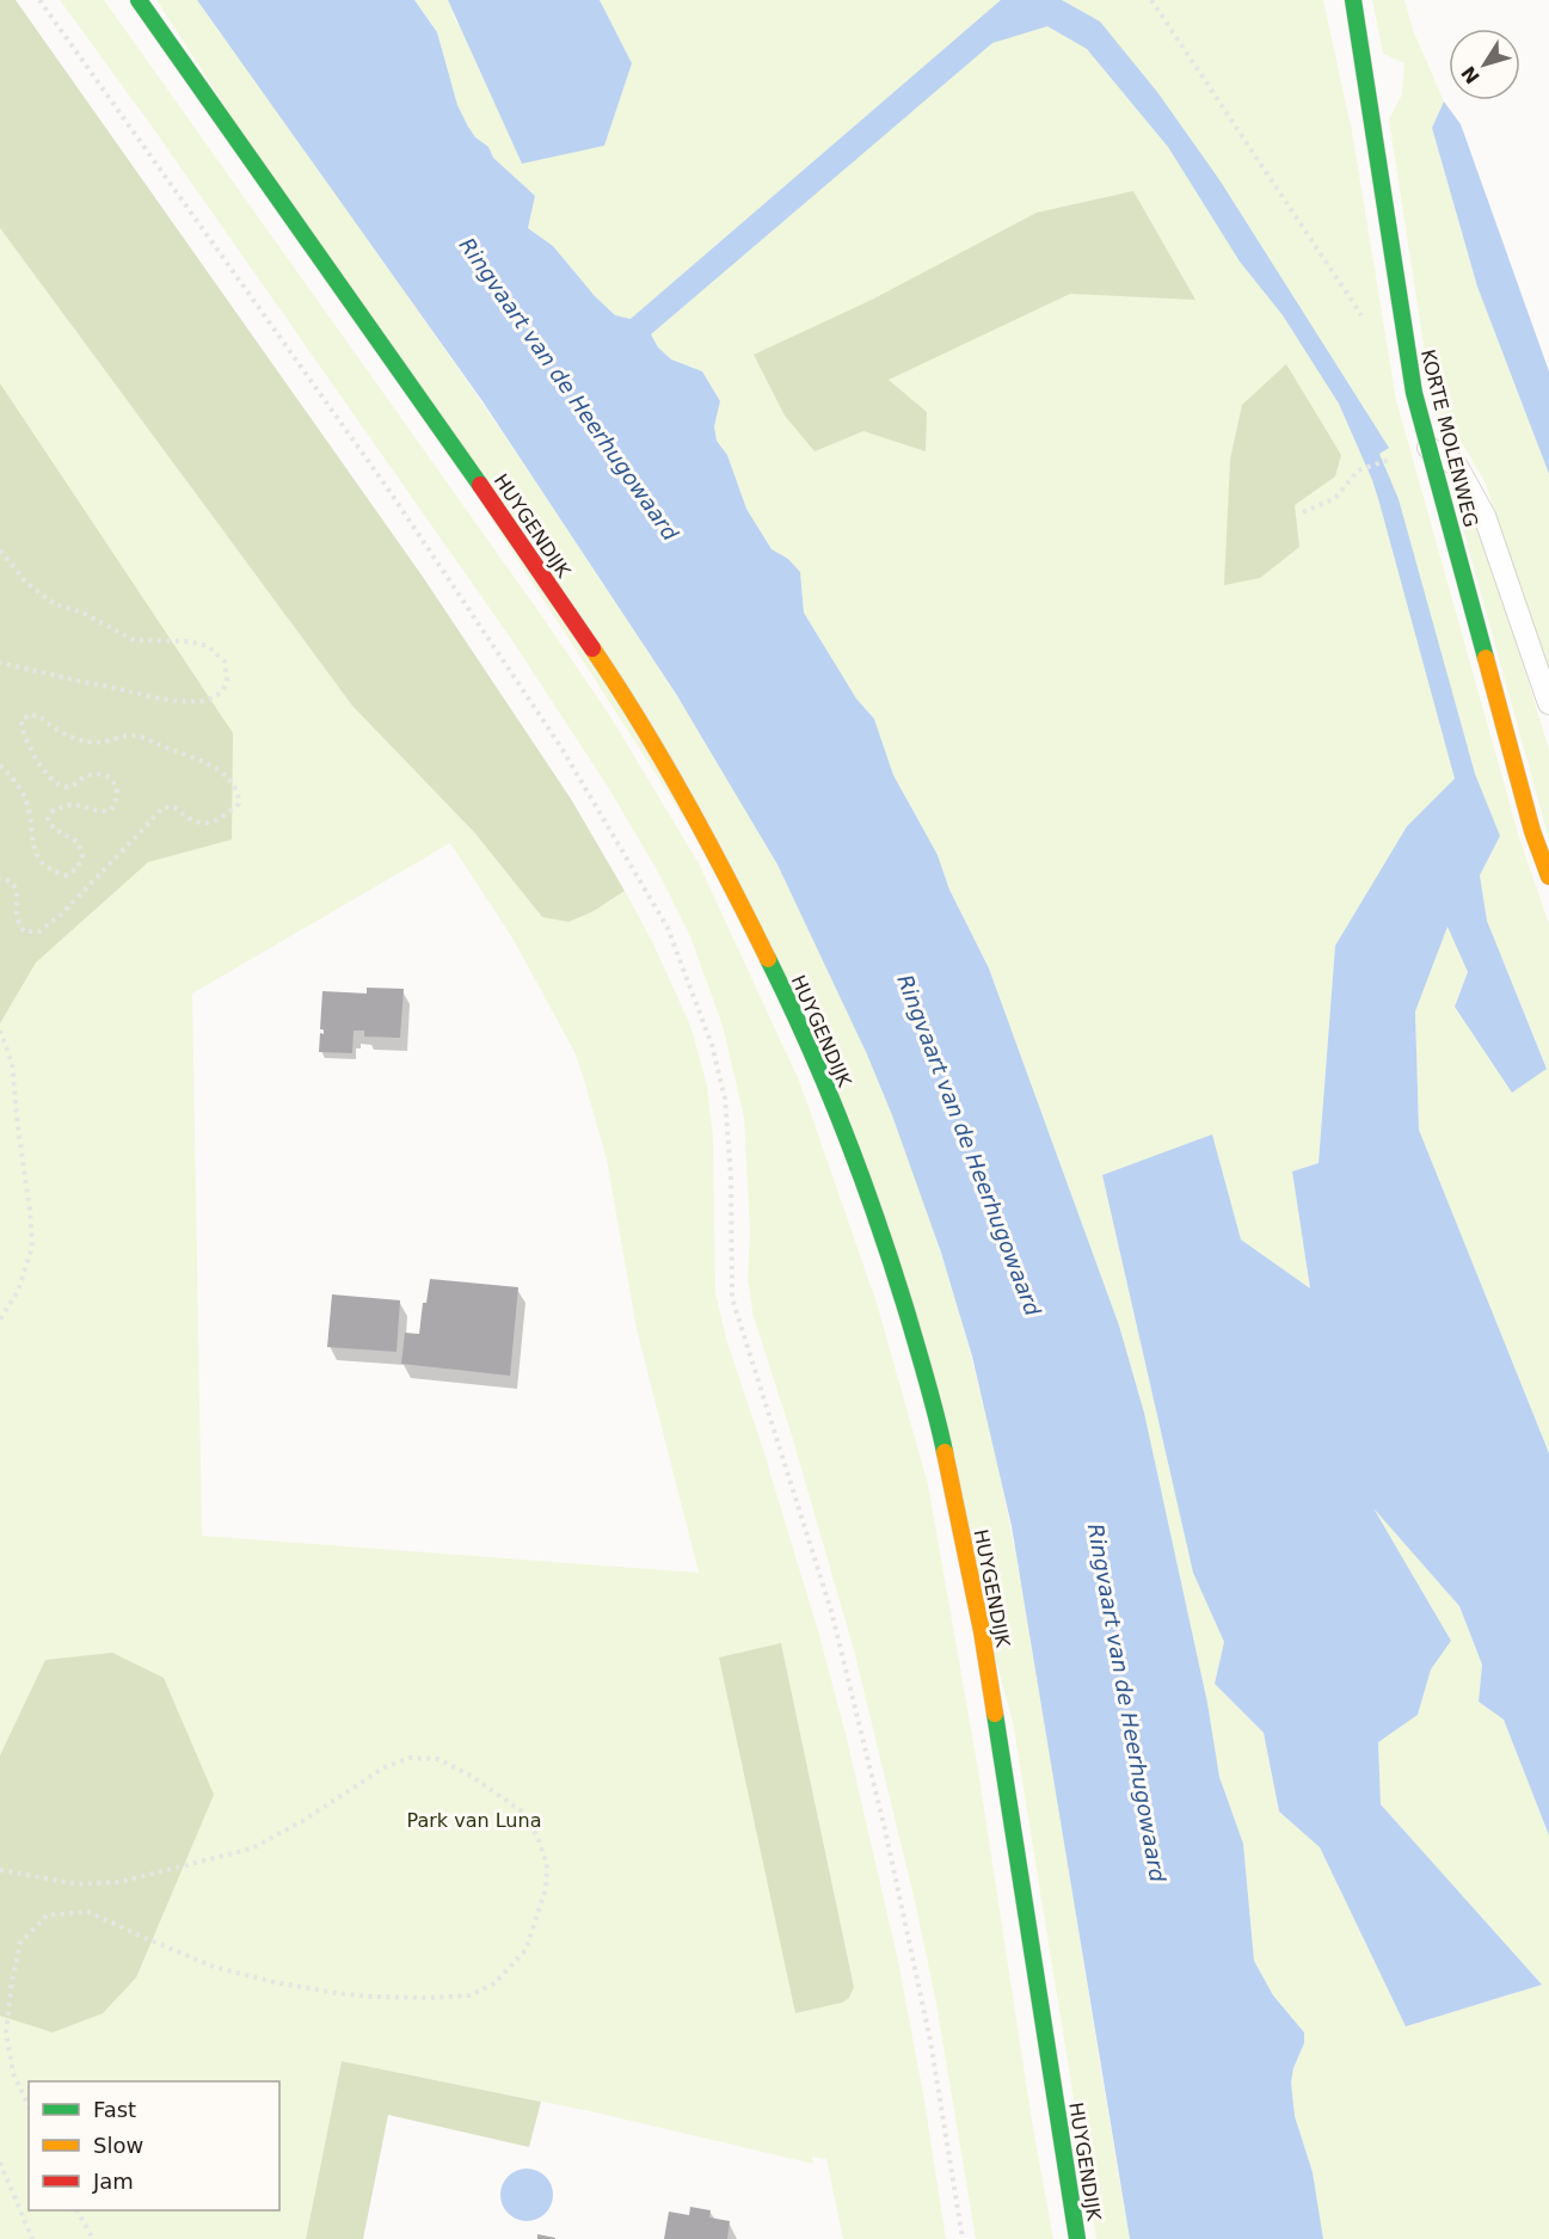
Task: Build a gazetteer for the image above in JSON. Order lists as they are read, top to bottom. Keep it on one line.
{"streets":{"main road":["KORTE MOLENWEG","HUYGENDIJK"]},"water":["Ringvaart van de Heerhugowaard"],"parks":["Park van Luna"],"legend":["Fast","Slow","Jam"],"north":"bottom left"}
